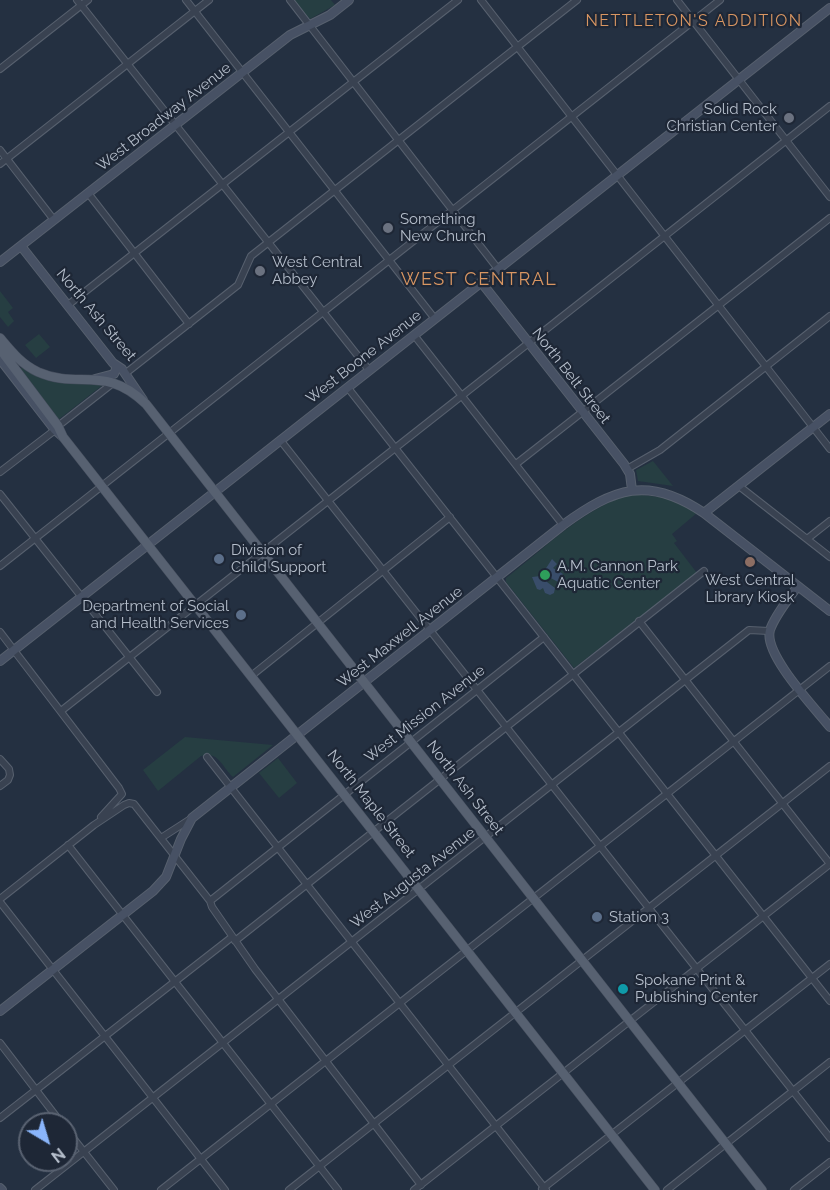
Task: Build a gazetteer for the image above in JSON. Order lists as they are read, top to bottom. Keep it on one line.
{"streets":{"main road":["North Ash Street","North Maple Street"],"street":["West Broadway Avenue","West Boone Avenue","North Belt Street","West Maxwell Avenue","West Mission Avenue","West Augusta Avenue"]},"crossings":[["West Broadway Avenue","North Ash Street"],["North Ash Street","West Boone Avenue"],["North Ash Street","West Maxwell Avenue"],["North Ash Street","West Mission Avenue"],["North Ash Street","West Augusta Avenue"],["West Boone Avenue","North Belt Street"],["West Boone Avenue","North Maple Street"],["North Belt Street","West Maxwell Avenue"],["West Maxwell Avenue","North Maple Street"],["West Mission Avenue","North Maple Street"],["North Maple Street","West Augusta Avenue"]],"districts":["NETTLETON'S ADDITION","WEST CENTRAL"],"places":["Solid Rock Christian Center","Something New Church","West Central Abbey","Division of Child Support","West Central Library Kiosk","A.M. Cannon Park Aquatic Center","Department of Social and Health Services","Station 3","Spokane Print & Publishing Center"],"north":"bottom right"}
